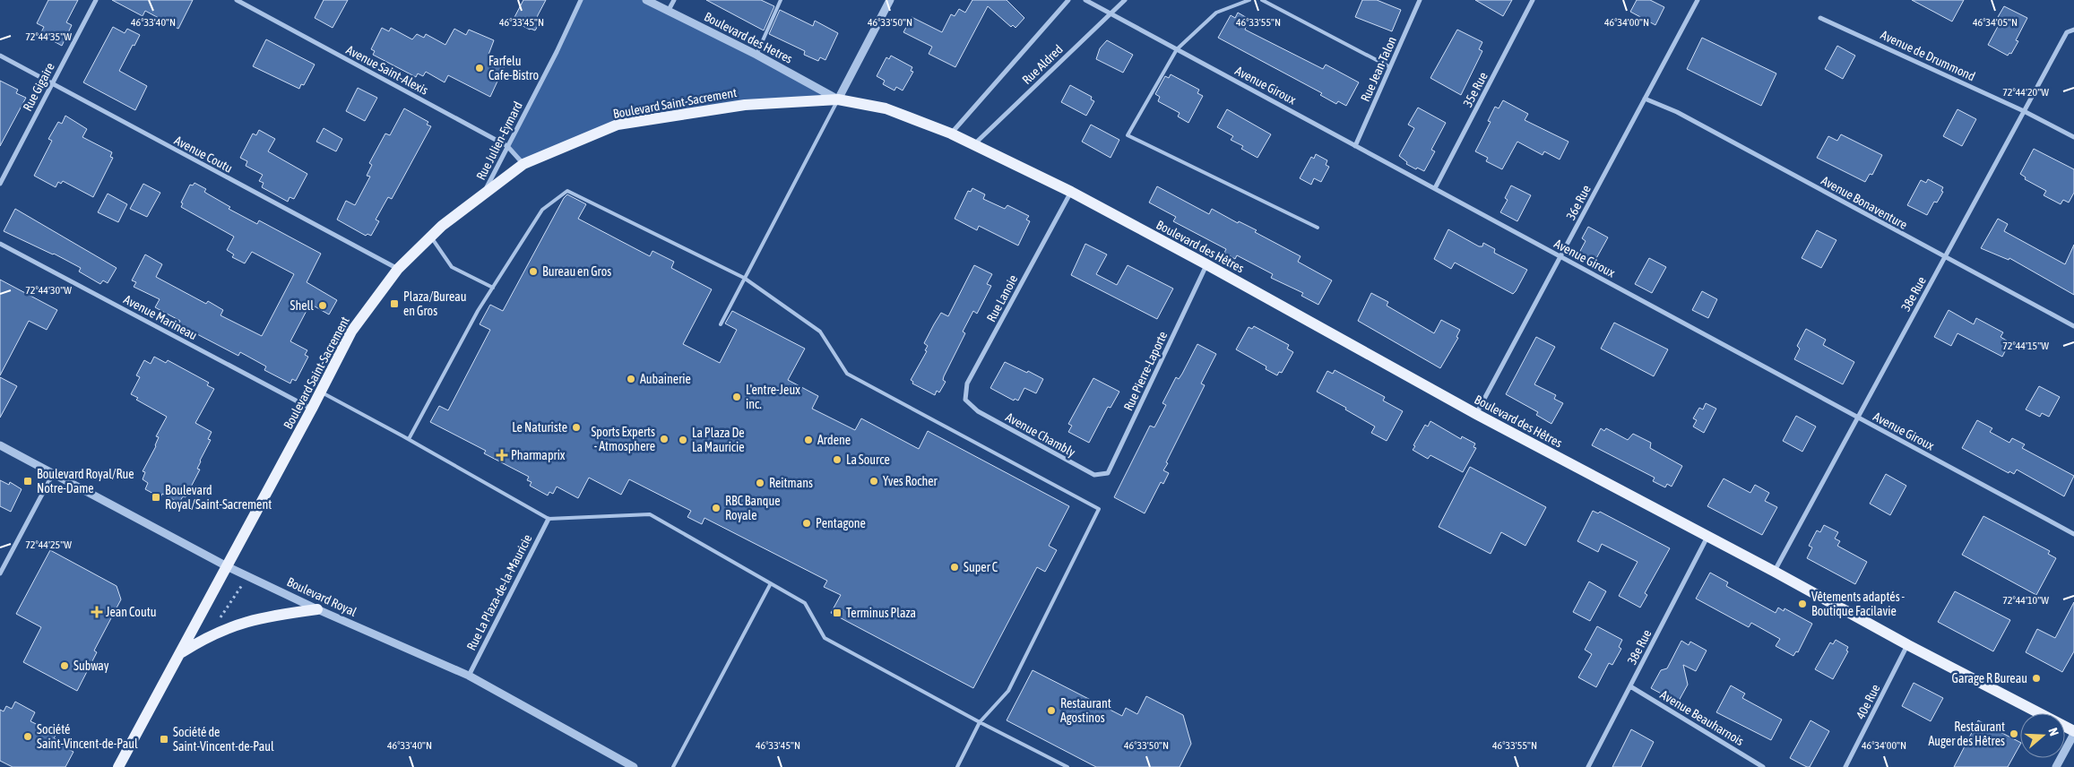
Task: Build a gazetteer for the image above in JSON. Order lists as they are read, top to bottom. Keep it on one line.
{"streets":{"main road":["Boulevard Saint-Sacrement","Boulevard des Hêtres"],"street":["Boulevard des Hetres","Avenue de Drummond","Rue Aldred","Rue Jean-Talon","Avenue Saint-Alexis","Avenue Giroux","Rue Gigaire","35e Rue","Rue Julien-Eymard","Avenue Coutu","36e Rue","Avenue Bonaventure","38e Rue","Rue Lanoie","Avenue Marineau","Rue Pierre-Laporte","Avenue Chambly","Rue La Plaza-de-la-Mauricie","Boulevard Royal","40e Rue","Avenue Beauharnois"]},"crossings":[["Boulevard des Hetres","Boulevard Saint-Sacrement"],["Avenue de Drummond","38e Rue"],["Rue Aldred","Avenue Giroux"],["Rue Aldred","Boulevard Saint-Sacrement"],["Rue Aldred","Boulevard des Hêtres"],["Rue Jean-Talon","Avenue Giroux"],["Avenue Saint-Alexis","Boulevard Saint-Sacrement"],["Avenue Saint-Alexis","Rue Julien-Eymard"],["Avenue Giroux","35e Rue"],["Avenue Giroux","36e Rue"],["Avenue Giroux","38e Rue"],["Rue Gigaire","Avenue Coutu"],["Boulevard Saint-Sacrement","Rue Julien-Eymard"],["Boulevard Saint-Sacrement","Avenue Coutu"],["Boulevard Saint-Sacrement","Boulevard des Hêtres"],["Boulevard Saint-Sacrement","Avenue Marineau"],["Boulevard Saint-Sacrement","Boulevard Royal"],["36e Rue","Avenue Bonaventure"],["36e Rue","Boulevard des Hêtres"],["Avenue Bonaventure","38e Rue"],["Boulevard des Hêtres","38e Rue"],["Boulevard des Hêtres","Rue Lanoie"],["Boulevard des Hêtres","Rue Pierre-Laporte"],["Boulevard des Hêtres","40e Rue"],["38e Rue","Avenue Beauharnois"],["Rue Lanoie","Avenue Chambly"],["Rue Pierre-Laporte","Avenue Chambly"],["Rue La Plaza-de-la-Mauricie","Boulevard Royal"]],"places":{"other":["Farfelu Cafe-Bistro","Bureau en Gros","Shell","Aubainerie","L'entre-Jeux inc.","Le Naturiste","Sports Experts - Atmosphere","La Plaza De La Mauricie","Ardene","La Source","Yves Rocher","Reitmans","RBC Banque Royale","Pentagone","Super C","Vêtements adaptés - Boutique Facilavie","Subway","Garage R Bureau","Restaurant Agostinos","Restaurant Auger des Hêtres","Société Saint-Vincent-de-Paul"],"transit":["Plaza/Bureau en Gros","Boulevard Royal/Rue Notre-Dame","Boulevard Royal/Saint-Sacrement","Terminus Plaza","Société de Saint-Vincent-de-Paul"],"health":["Pharmaprix","Jean Coutu"]},"north":"right","coordinates":["46°33'40\"N","46°33'45\"N","46°33'50\"N","46°33'55\"N","46°34'00\"N","46°34'05\"N","72°44'35\"W","72°44'20\"W","72°44'30\"W","72°44'15\"W","72°44'25\"W","72°44'10\"W"]}
